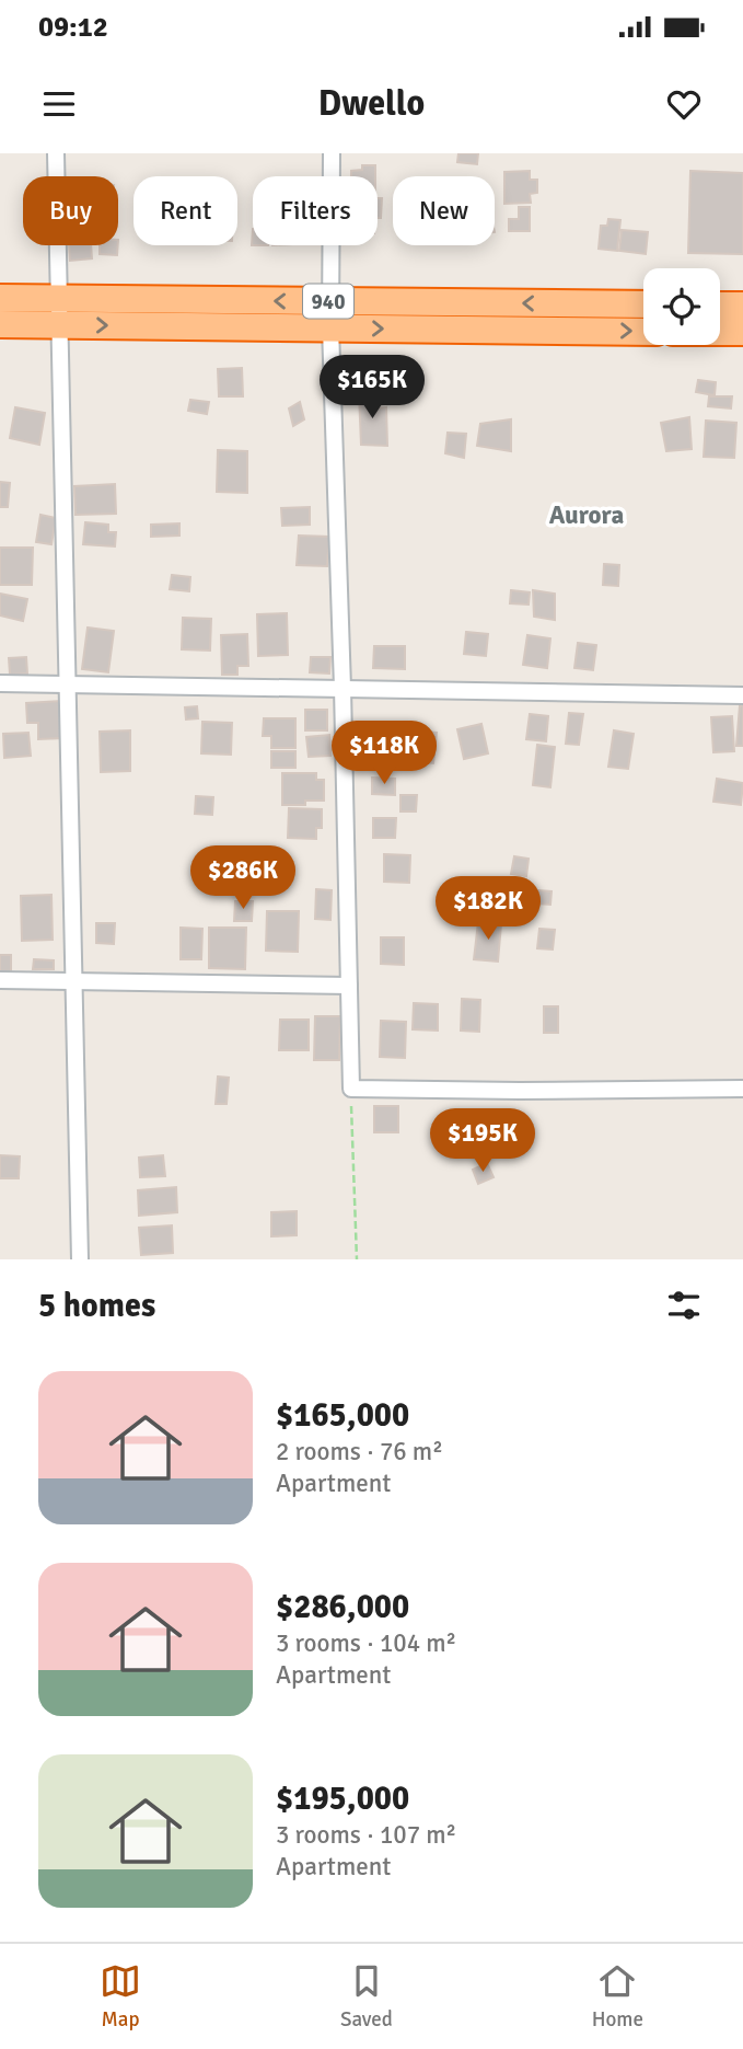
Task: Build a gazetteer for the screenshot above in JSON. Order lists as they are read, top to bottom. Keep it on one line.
{"streets":{"highway":["940"]},"districts":["Aurora"],"page":{"status":"09:12","header":"Dwello","chip":["Buy","Rent","Filters","New"],"price":["$165K","$118K","$286K","$182K","$195K"],"heading":"5 homes","list":[{"name":"$165,000","note":"2 rooms · 76 m² · Apartment"},{"name":"$286,000","note":"3 rooms · 104 m² · Apartment"},{"name":"$195,000","note":"3 rooms · 107 m² · Apartment"}],"tabs":["Map","Saved","Home"]}}
